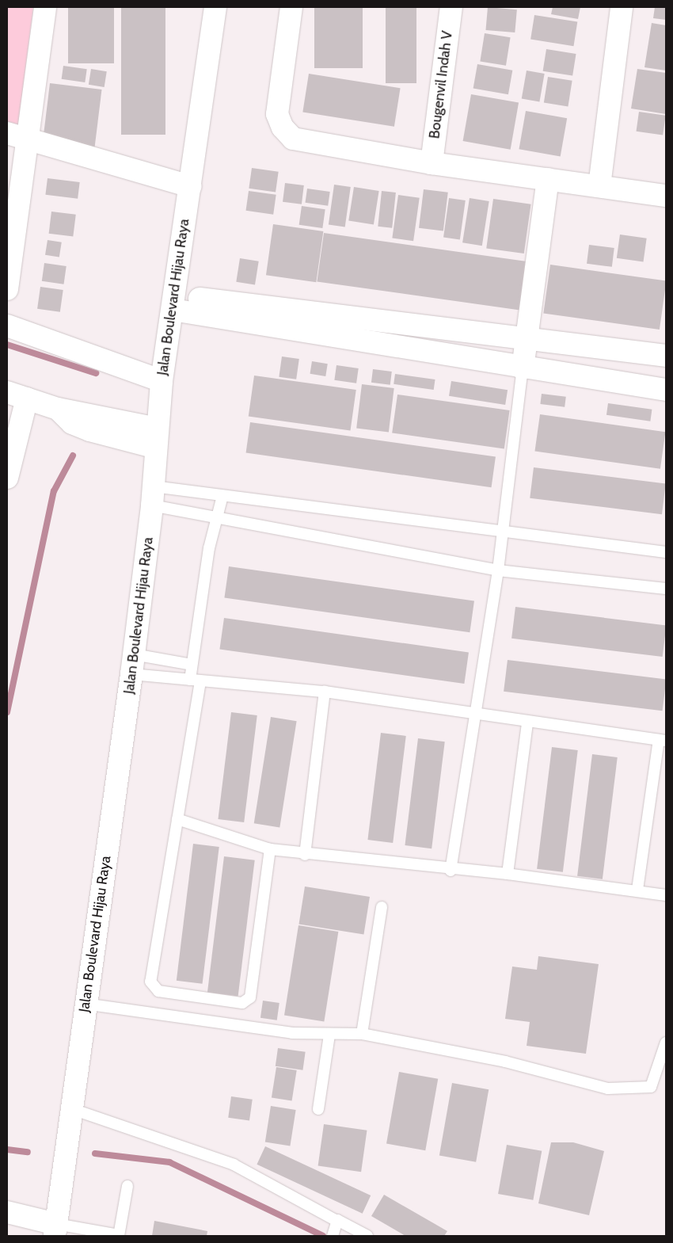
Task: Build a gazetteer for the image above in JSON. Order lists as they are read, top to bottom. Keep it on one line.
{"streets":{"street":["Bougenvil Indah V","Jalan Boulevard Hijau Raya"]}}
